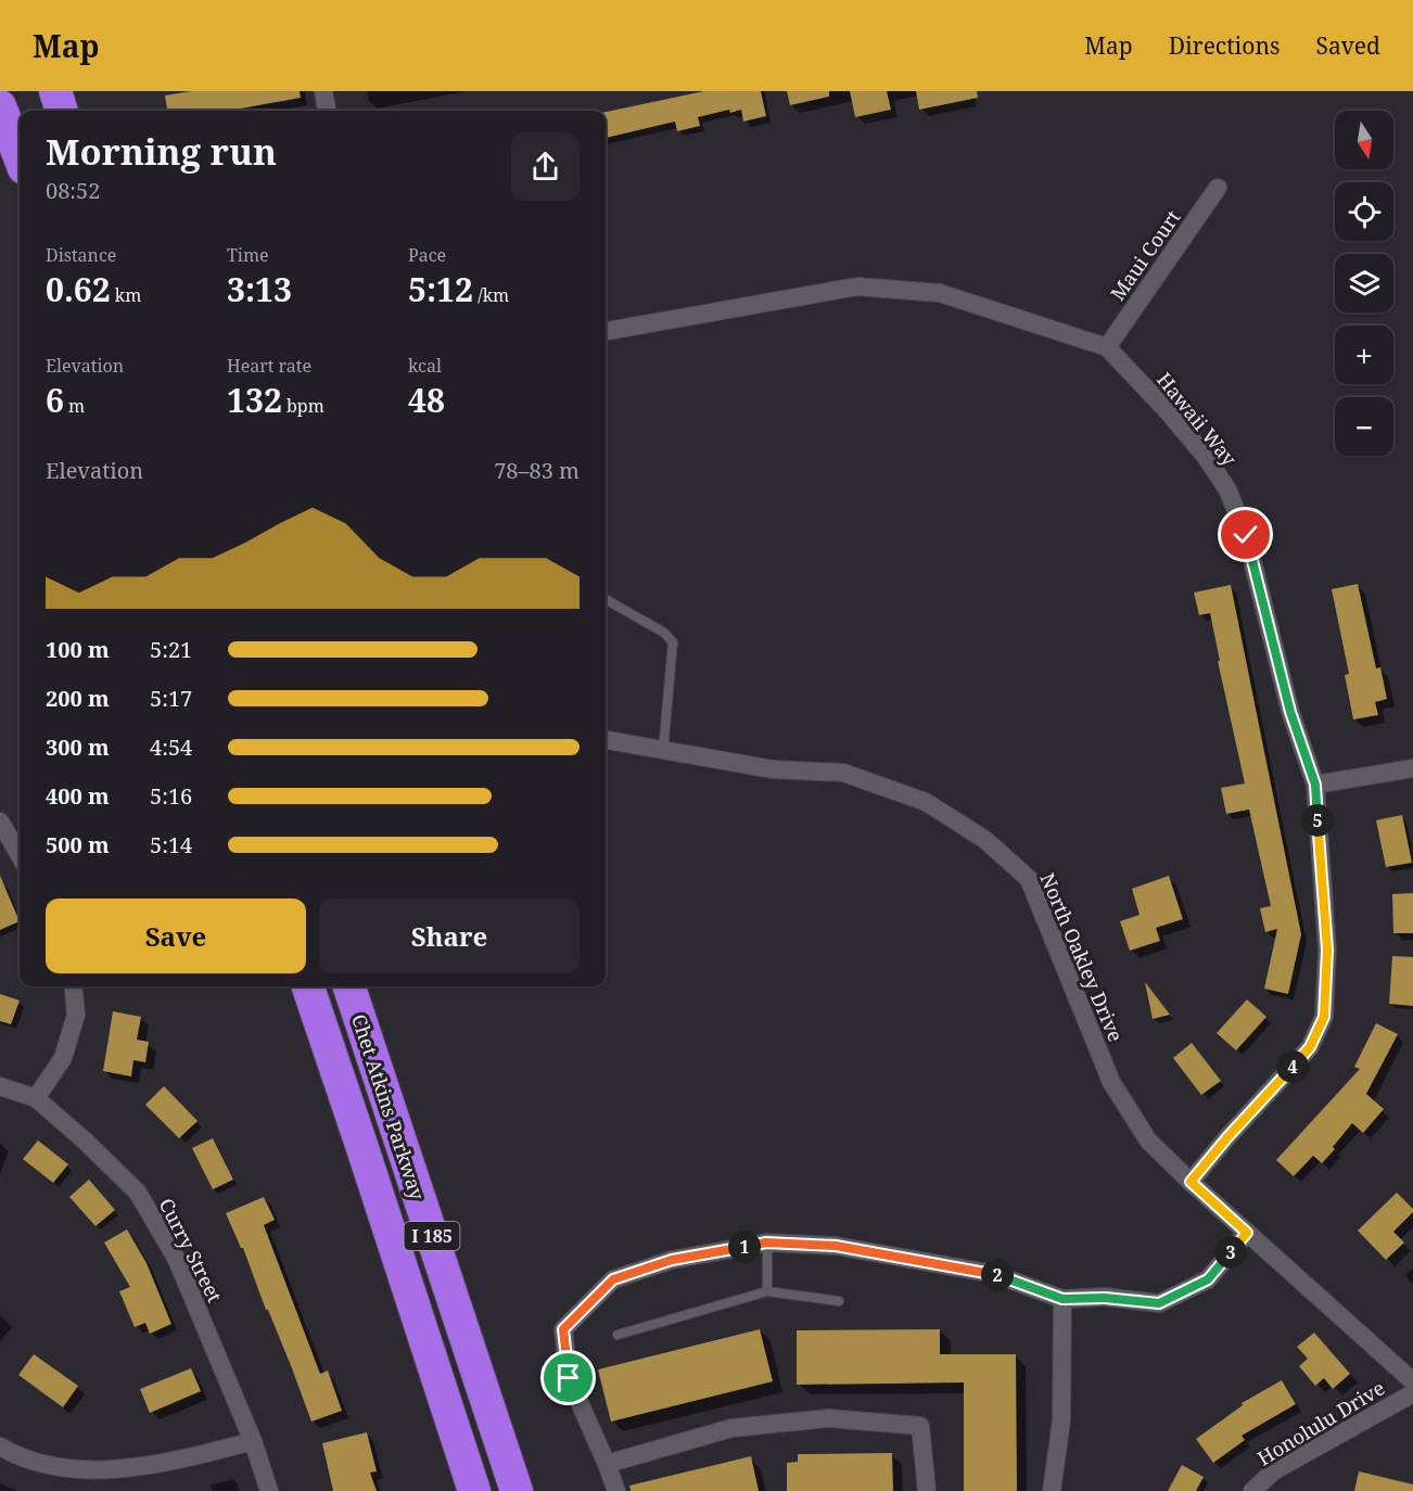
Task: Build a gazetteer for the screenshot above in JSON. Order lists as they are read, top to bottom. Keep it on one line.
{"streets":{"highway":["Chet Atkins Parkway","I 185"],"street":["Maui Court","Hawaii Way","North Oakley Drive","Curry Street","Honolulu Drive"]},"crossings":[["Maui Court","Hawaii Way"],["Hawaii Way","North Oakley Drive"]],"north":"bottom","page":{"header":"Map","nav":["Map","Directions","Saved"],"map_buttons":["+","−"],"heading":["Morning run","08:52"],"stats":[["Distance","0.62 km"],["Time","3:13"],["Pace","5:12 /km"],["Elevation","6 m"],["Heart rate","132 bpm"],["kcal","48"]],"chart":["Elevation","78–83 m"],"list":[{"name":"100 m","note":"5:21"},{"name":"200 m","note":"5:17"},{"name":"300 m","note":"4:54"},{"name":"400 m","note":"5:16"},{"name":"500 m","note":"5:14"}],"pins":["5","4","1","3","2"],"buttons":["Save","Share"]}}
